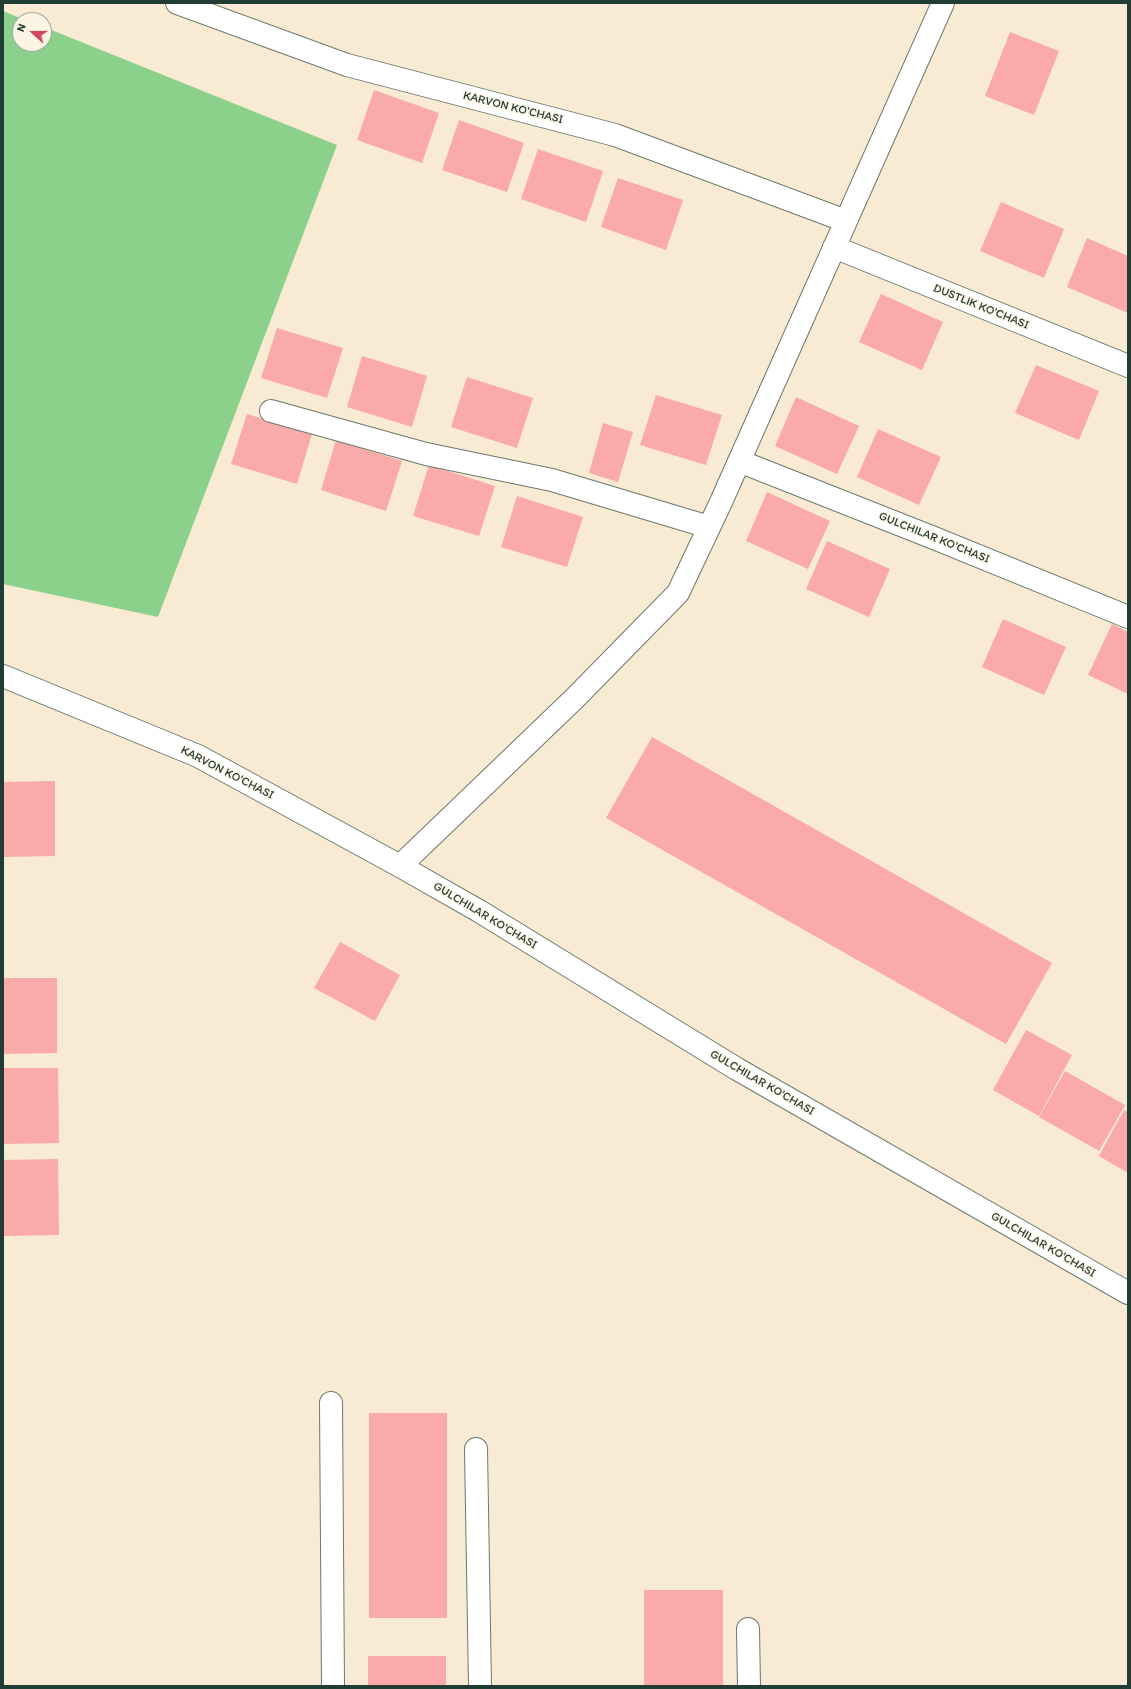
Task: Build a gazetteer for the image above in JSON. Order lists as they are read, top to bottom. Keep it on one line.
{"streets":{"street":["KARVON KO'CHASI","DUSTLIK KO'CHASI","GULCHILAR KO'CHASI"]},"crossings":[["KARVON KO'CHASI","GULCHILAR KO'CHASI"]],"north":"left"}
